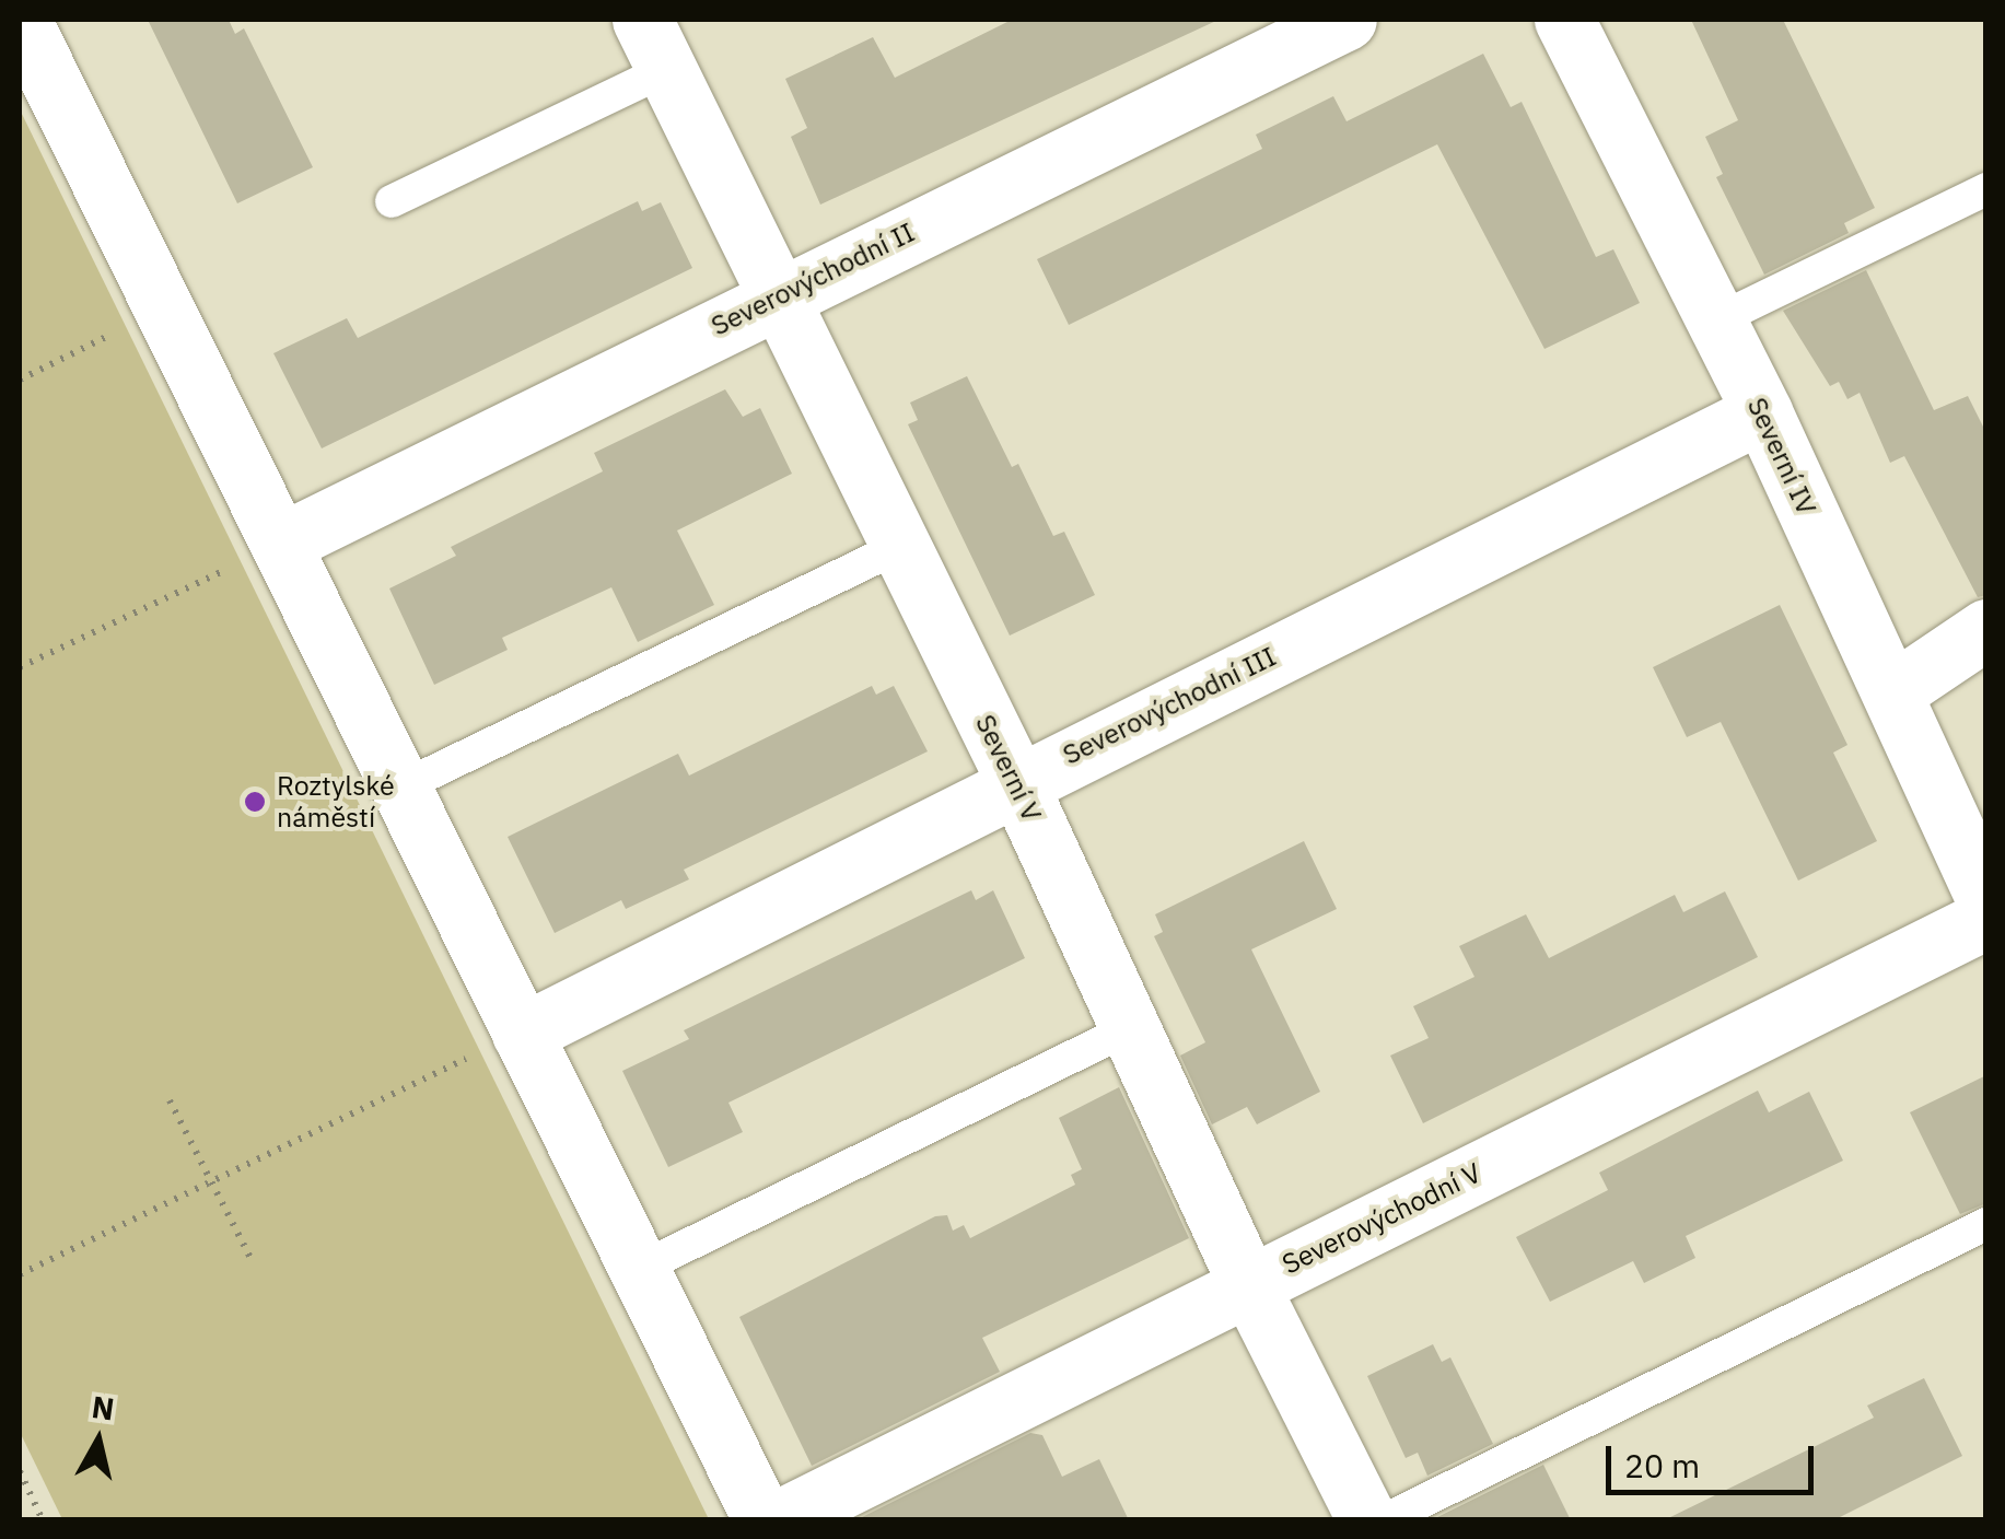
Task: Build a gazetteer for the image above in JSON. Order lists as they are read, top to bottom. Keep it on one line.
{"streets":{"street":["Severovýchodní II","Severní IV","Severovýchodní III","Severní V","Severovýchodní V"]},"crossings":[["Severovýchodní II","Severní V"],["Severní IV","Severovýchodní III"],["Severovýchodní III","Severní V"],["Severní V","Severovýchodní V"]],"places":["Roztylské náměstí"],"scale_bar":"20 m","north":"top"}
